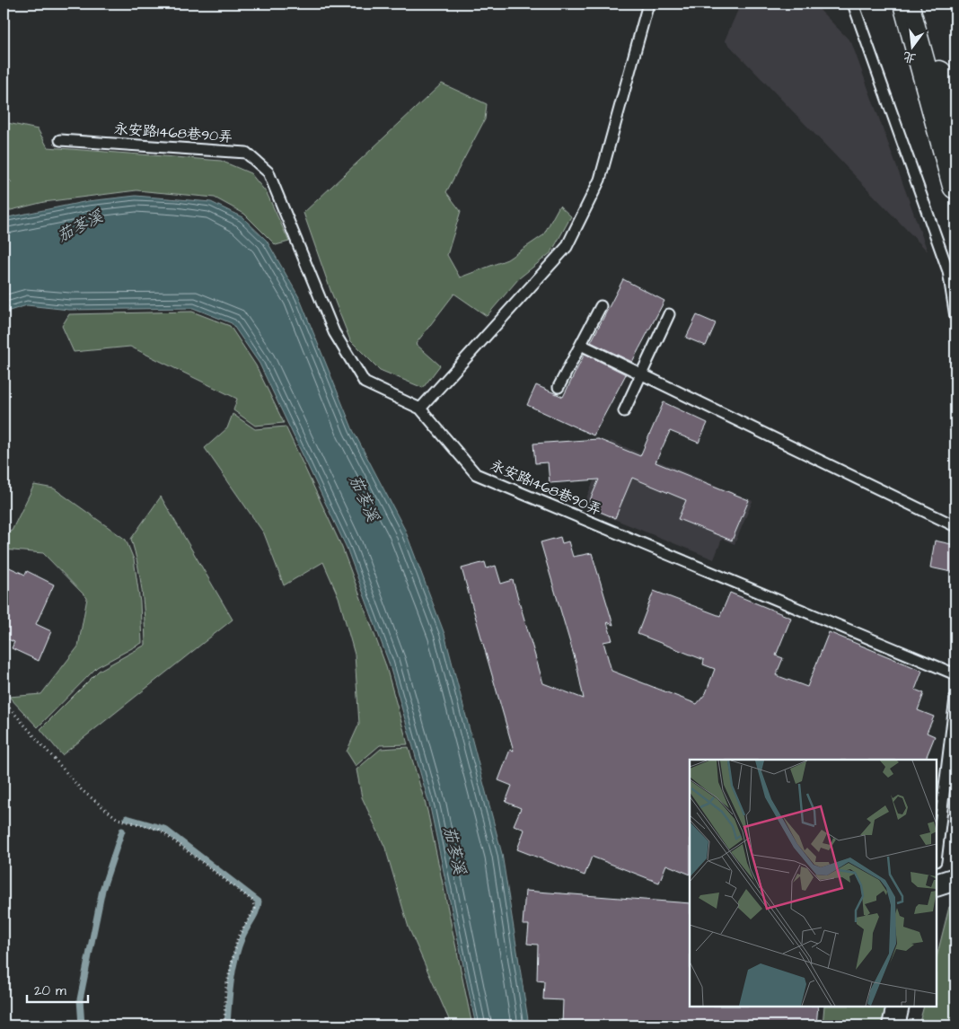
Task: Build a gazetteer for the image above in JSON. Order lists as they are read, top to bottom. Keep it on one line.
{"streets":{"lane":["永安路1468巷90弄"]},"water":["茄苳溪"],"scale_bar":"20 m","north":"bottom"}
